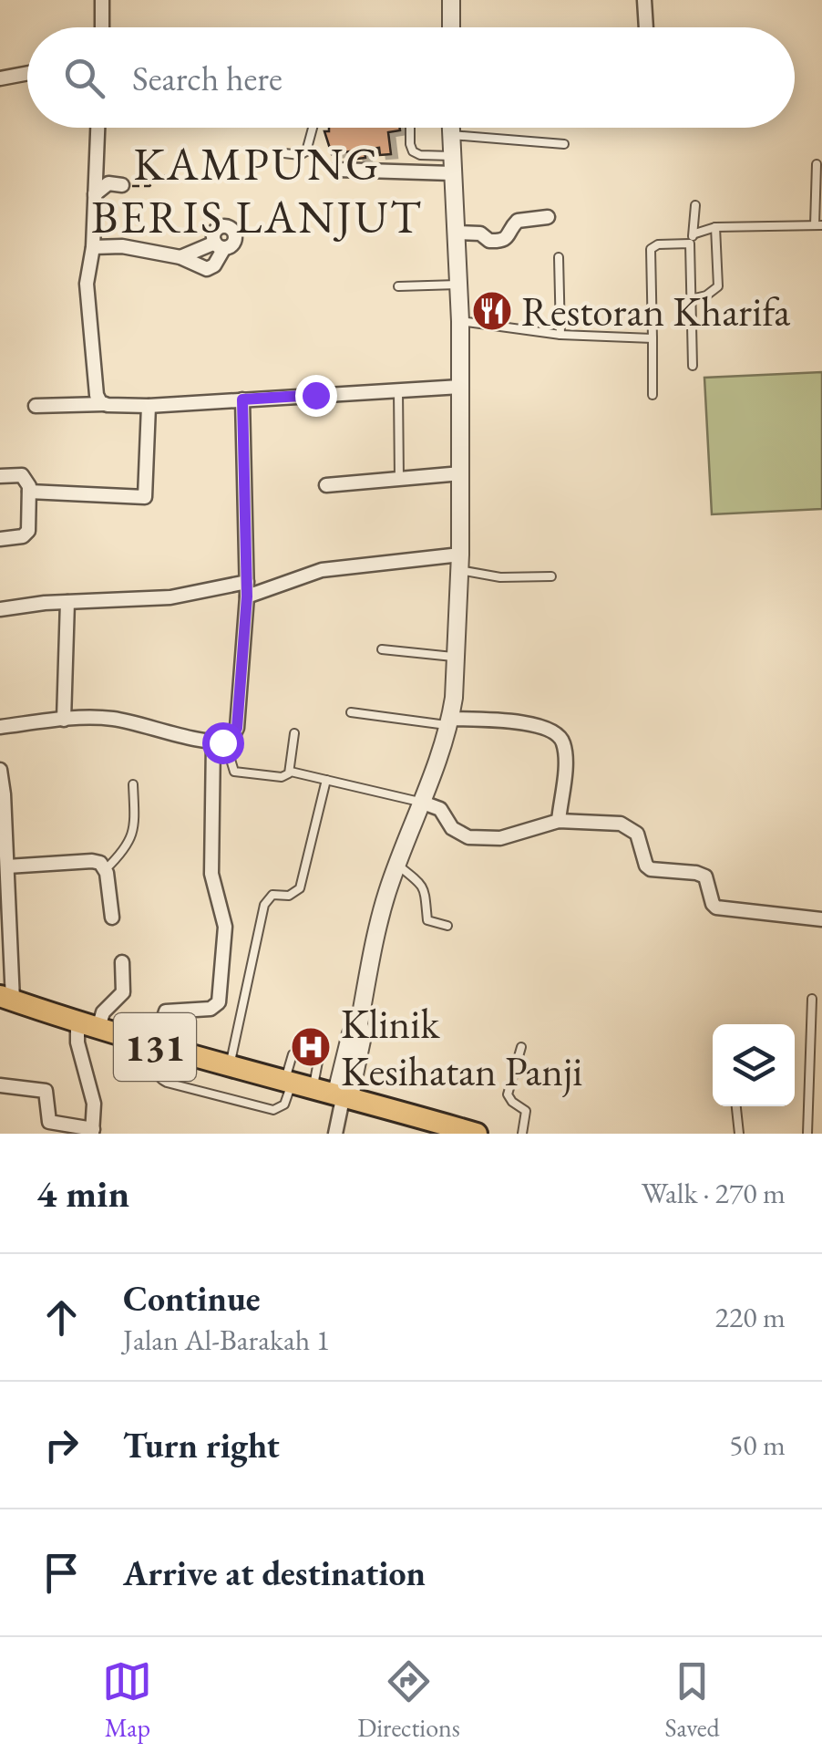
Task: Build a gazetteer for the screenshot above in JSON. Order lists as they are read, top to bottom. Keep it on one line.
{"streets":{"main road":["131"]},"districts":["KAMPUNG BERIS LANJUT"],"places":{"restaurant":["Restoran Kharifa"],"hospital":["Klinik Kesihatan Panji"]},"page":{"search":"Search here","heading":["4 min","Walk · 270 m"],"list":[["Continue","Jalan Al-Barakah 1","220 m"],["Turn right","50 m"],"Arrive at destination"],"nav":["Map","Directions","Saved"]}}
